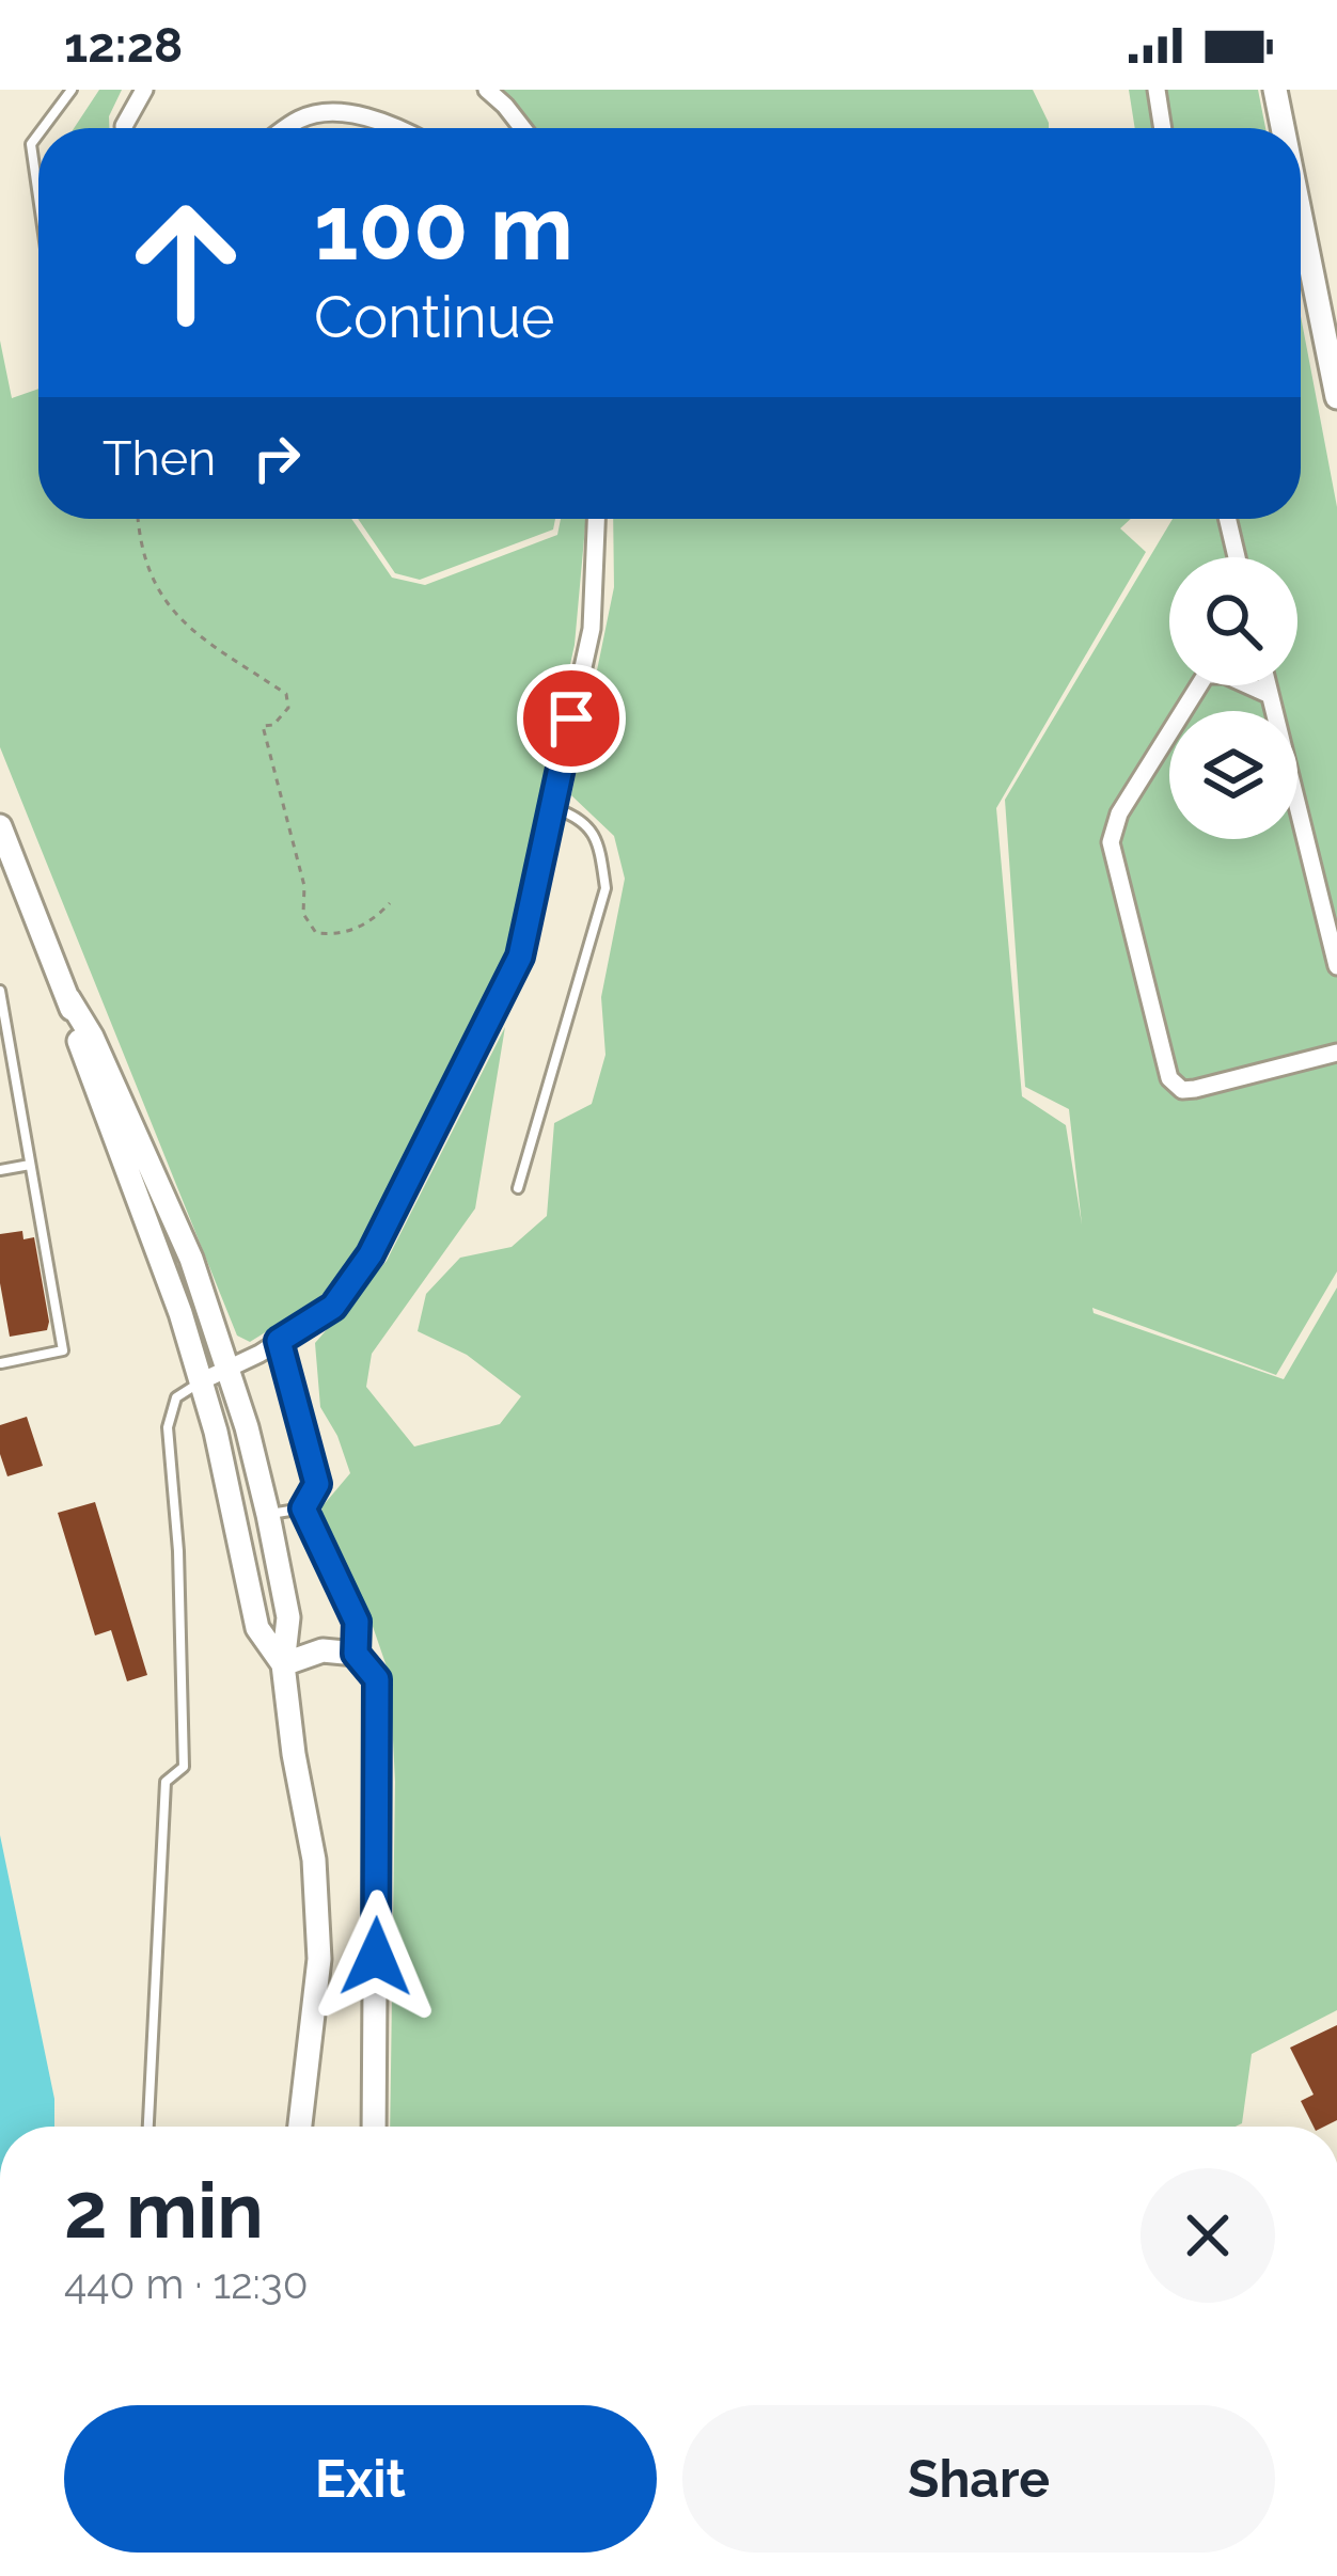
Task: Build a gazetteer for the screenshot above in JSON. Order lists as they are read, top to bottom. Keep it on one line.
{"page":{"status":"12:28","turn":["100 m","Continue"],"then":"Then","heading":["2 min","440 m · 12:30"],"buttons":["Exit","Share"]}}
